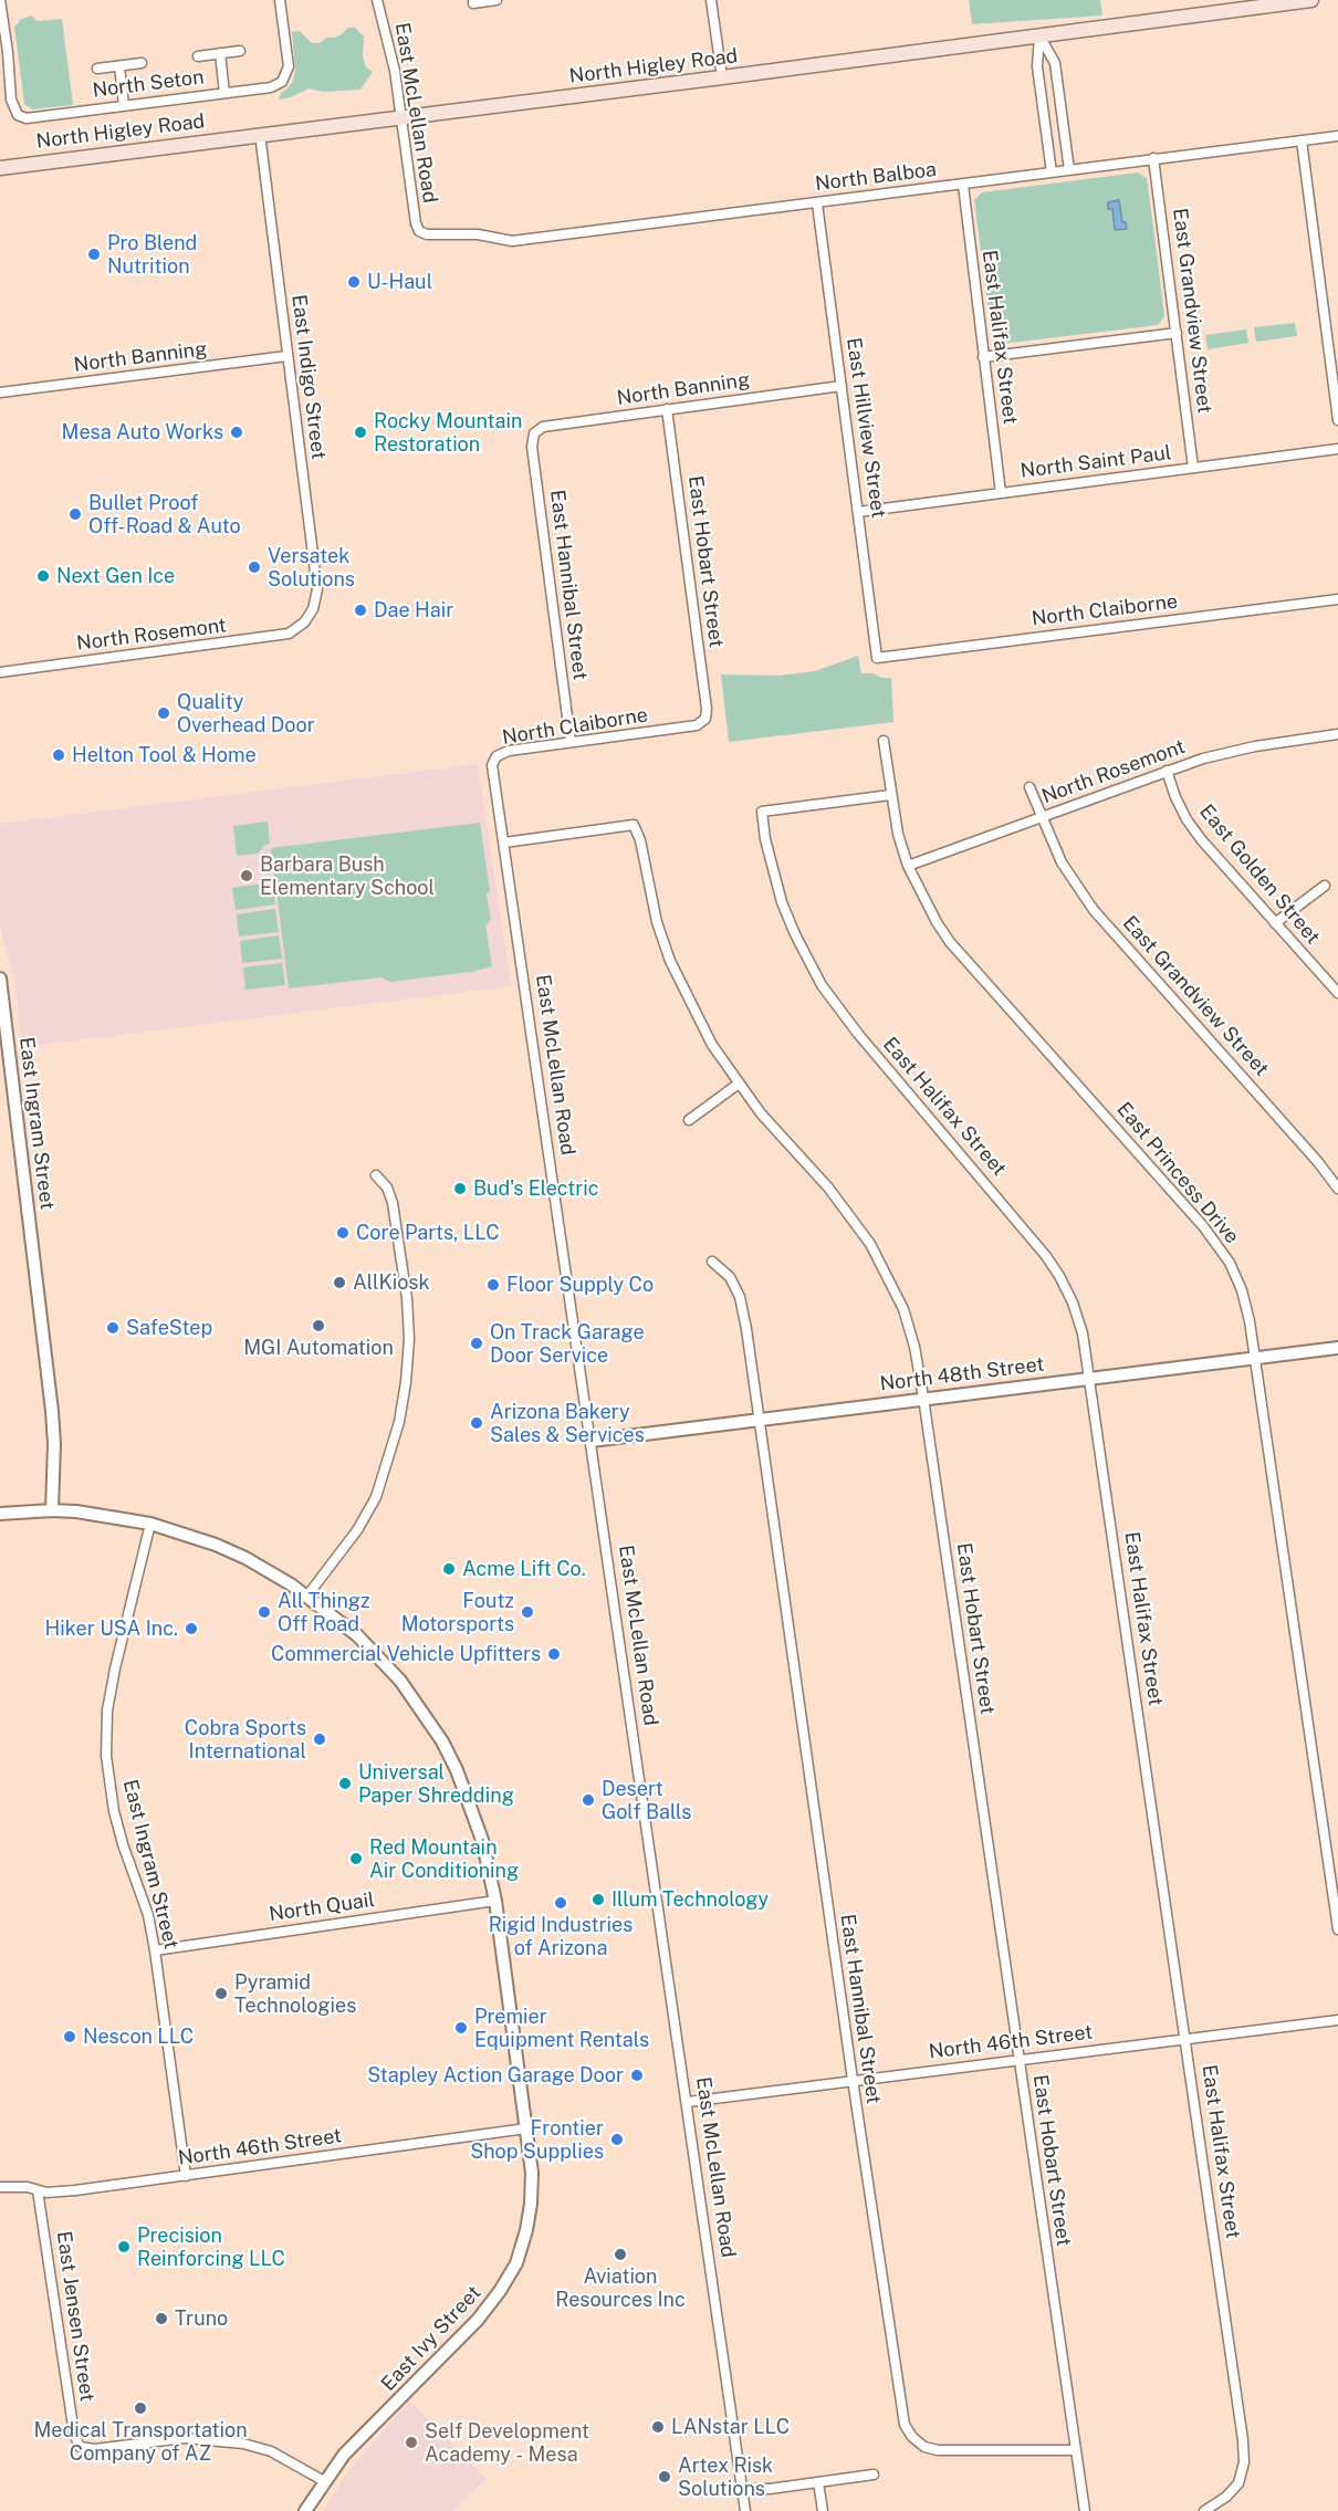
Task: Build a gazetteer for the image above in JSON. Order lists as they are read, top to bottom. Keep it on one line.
{"streets":{"main road":["North Higley Road"],"street":["North Seton","East McLellan Road","North Balboa","East Grandview Street","East Halifax Street","North Banning","East Indigo Street","East Hillview Street","North Saint Paul","East Hobart Street","East Hannibal Street","North Claiborne","North Rosemont","East Golden Street","East Ingram Street","East Princess Drive","North 48th Street","North Quail","North 46th Street","East Jensen Street","East Ivy Street"]},"crossings":[["North Higley Road","East McLellan Road"],["North Higley Road","East Indigo Street"],["East McLellan Road","North Balboa"],["East McLellan Road","East Hobart Street"],["East McLellan Road","North Claiborne"],["East McLellan Road","North 48th Street"],["East McLellan Road","North 46th Street"],["North Balboa","East Grandview Street"],["North Balboa","East Halifax Street"],["North Balboa","East Hillview Street"],["East Grandview Street","North Saint Paul"],["East Grandview Street","North Rosemont"],["East Halifax Street","North Saint Paul"],["East Halifax Street","East Princess Drive"],["East Halifax Street","North 48th Street"],["East Halifax Street","North 46th Street"],["North Banning","East Indigo Street"],["North Banning","East Hillview Street"],["North Banning","East Hobart Street"],["North Banning","East Hannibal Street"],["East Indigo Street","North Rosemont"],["East Hillview Street","North Saint Paul"],["East Hillview Street","North Claiborne"],["East Hobart Street","East Hannibal Street"],["East Hobart Street","North Claiborne"],["East Hobart Street","North 48th Street"],["East Hobart Street","North 46th Street"],["East Hannibal Street","North Claiborne"],["East Hannibal Street","North 48th Street"],["East Hannibal Street","North 46th Street"],["North Rosemont","East Golden Street"],["North Rosemont","East Princess Drive"],["East Ingram Street","North Quail"],["East Ingram Street","North 46th Street"],["East Princess Drive","North 48th Street"],["North Quail","East Ivy Street"],["North 46th Street","East Jensen Street"],["North 46th Street","East Ivy Street"],["East Jensen Street","East Ivy Street"]],"places":["Pro Blend Nutrition","U-Haul","Mesa Auto Works","Rocky Mountain Restoration","Bullet Proof Off-Road & Auto","Versatek Solutions","Next Gen Ice","Dae Hair","Quality Overhead Door","Helton Tool & Home","Barbara Bush Elementary School","Bud's Electric","Core Parts, LLC","AllKiosk","Floor Supply Co","MGI Automation","SafeStep","On Track Garage Door Service","Arizona Bakery Sales & Services","Acme Lift Co.","All Thingz Off Road","Foutz Motorsports","Hiker USA Inc.","Commercial Vehicle Upfitters","Cobra Sports International","Universal Paper Shredding","Desert Golf Balls","Red Mountain Air Conditioning","Illum Technology","Rigid Industries of Arizona","Pyramid Technologies","Premier Equipment Rentals","Nescon LLC","Stapley Action Garage Door","Frontier Shop Supplies","Precision Reinforcing LLC","Aviation Resources Inc","Truno","Medical Transportation Company of AZ","LANstar LLC","Self Development Academy - Mesa","Artex Risk Solutions"]}
